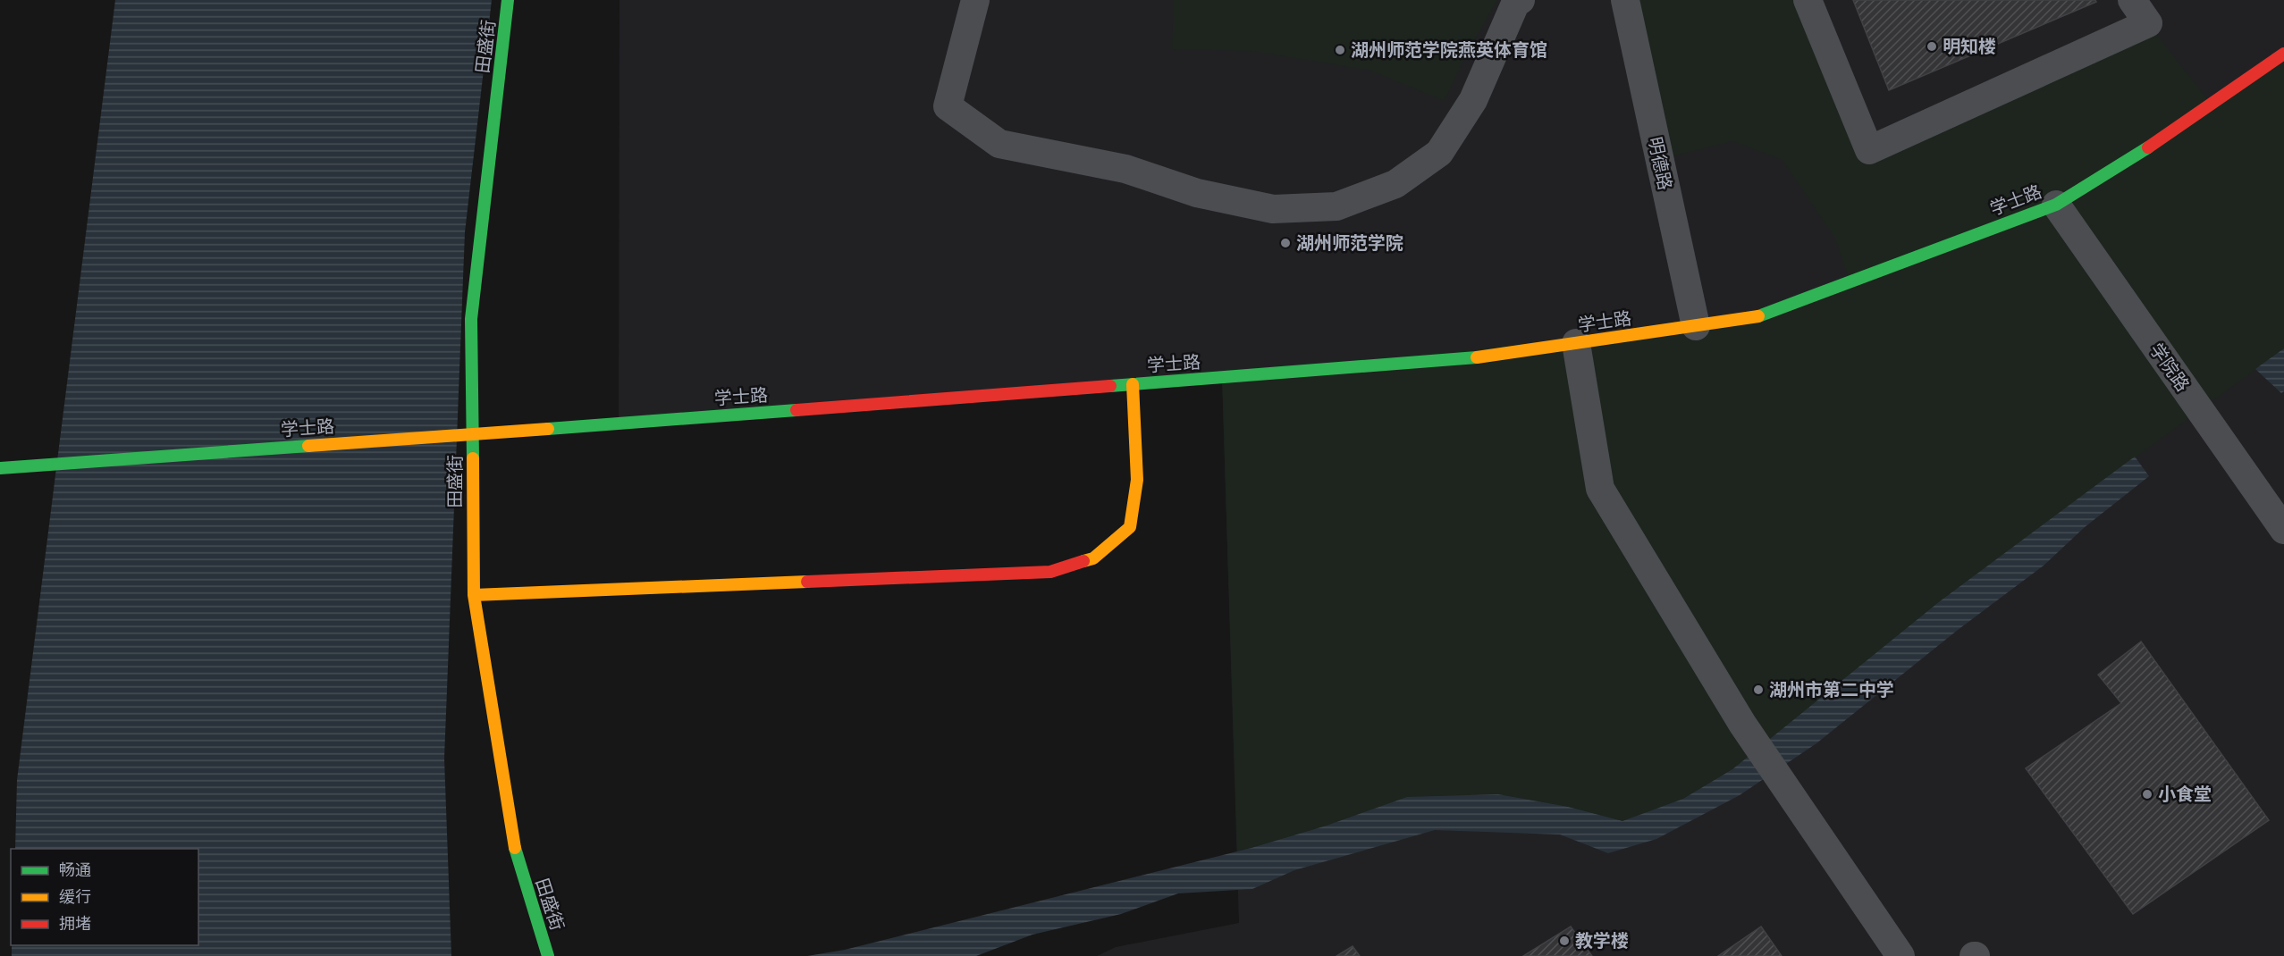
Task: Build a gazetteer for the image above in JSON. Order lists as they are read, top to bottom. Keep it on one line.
{"streets":{"street":["田盛街","明德路","学士路","学院路"]},"crossings":[["明德路","学士路"],["学士路","学院路"]],"places":["明知楼","湖州师范学院燕英体育馆","湖州师范学院","湖州市第二中学","小食堂","教学楼"],"legend":["畅通","缓行","拥堵"]}
